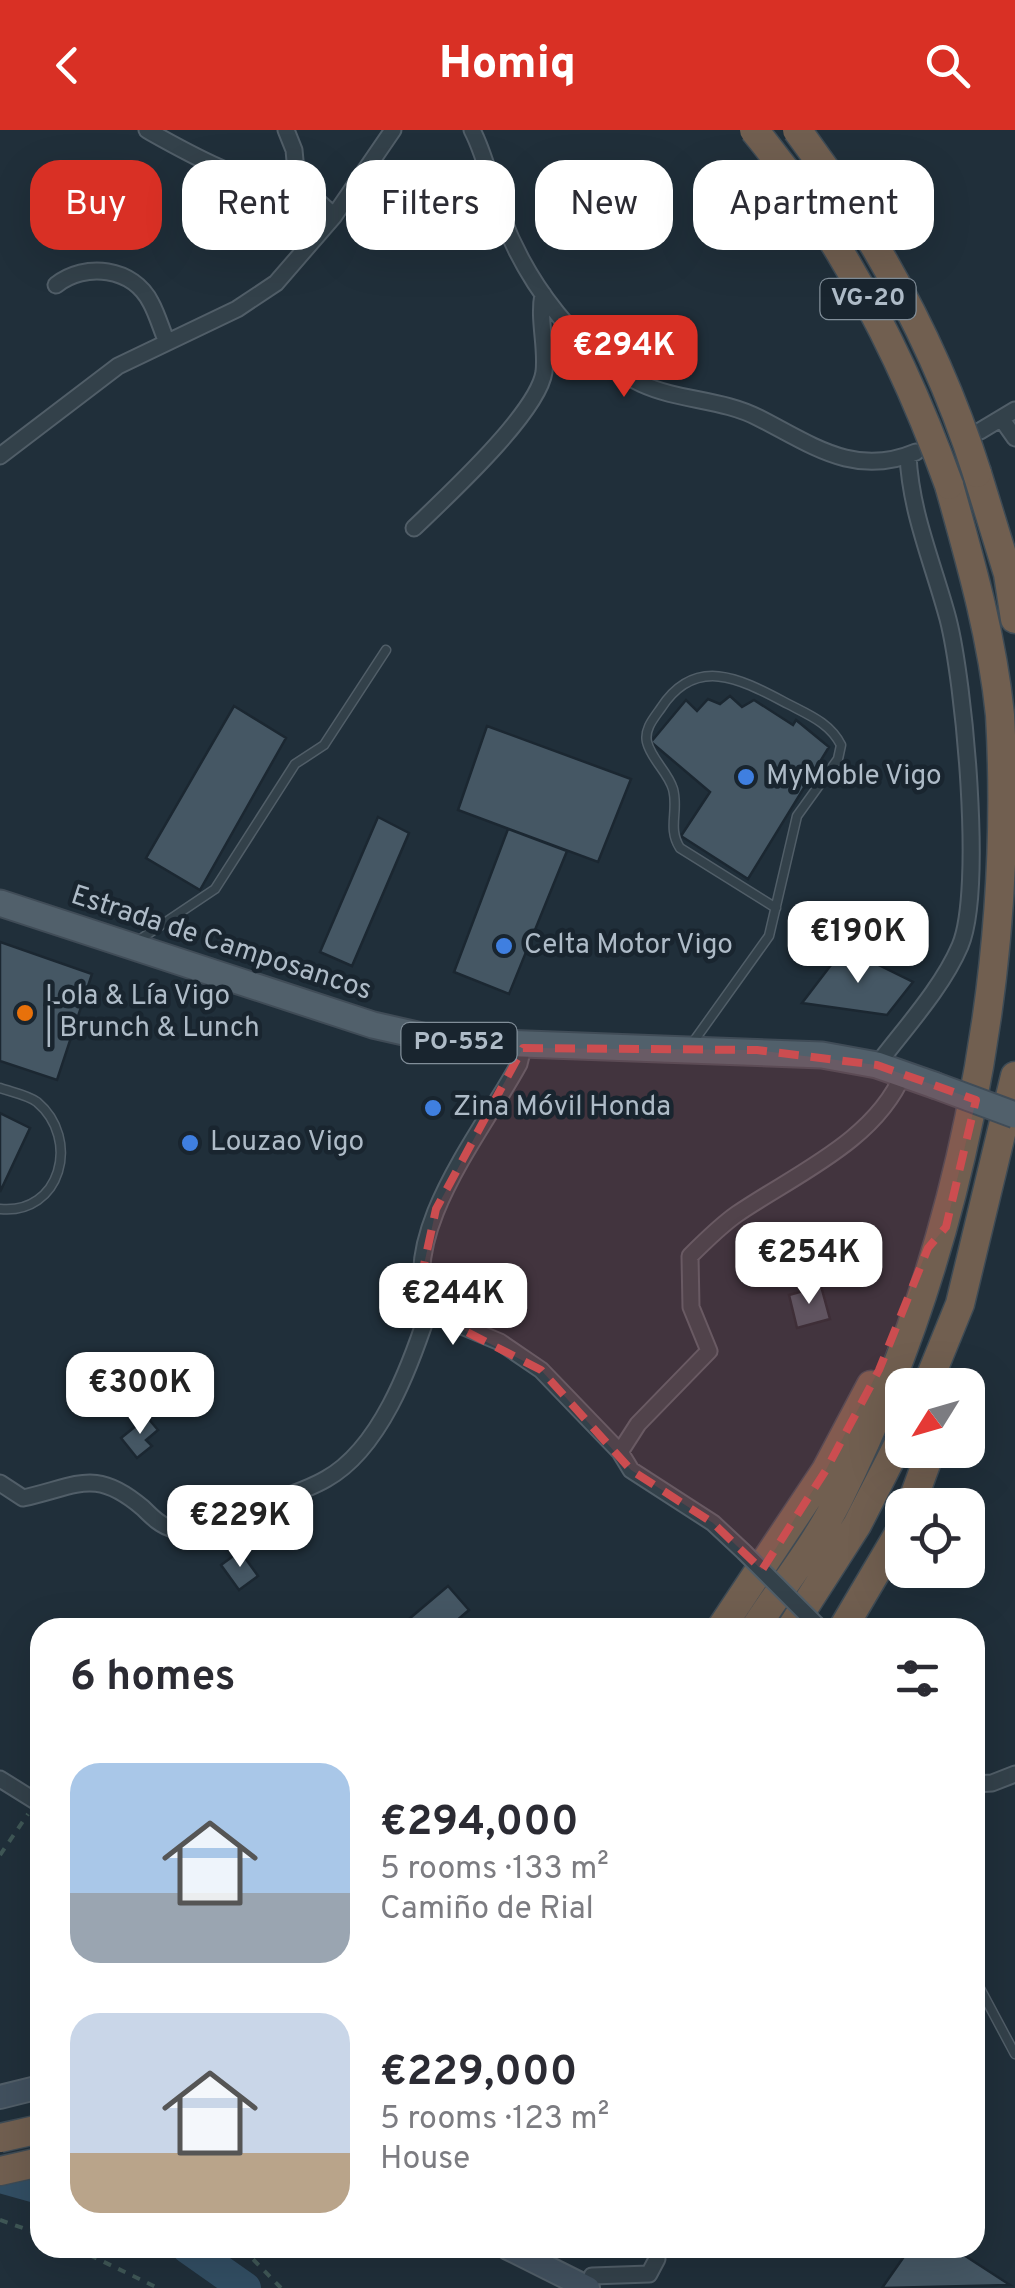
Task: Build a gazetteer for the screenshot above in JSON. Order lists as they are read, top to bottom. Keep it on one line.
{"streets":{"highway":["VG-20"],"main road":["Estrada de Camposancos","PO-552"]},"places":["MyMoble Vigo","Celta Motor Vigo","Lola & Lía Vigo | Brunch & Lunch","Zina Móvil Honda","Louzao Vigo"],"north":"bottom left","page":{"header":"Homiq","chip":["Buy","Rent","Filters","New","Apartment"],"price":["€294K","€190K","€254K","€244K","€300K","€229K"],"heading":"6 homes","list":[{"name":"€294,000","note":"5 rooms · 133 m² · Camiño de Rial"},{"name":"€229,000","note":"5 rooms · 123 m² · House"}]}}
